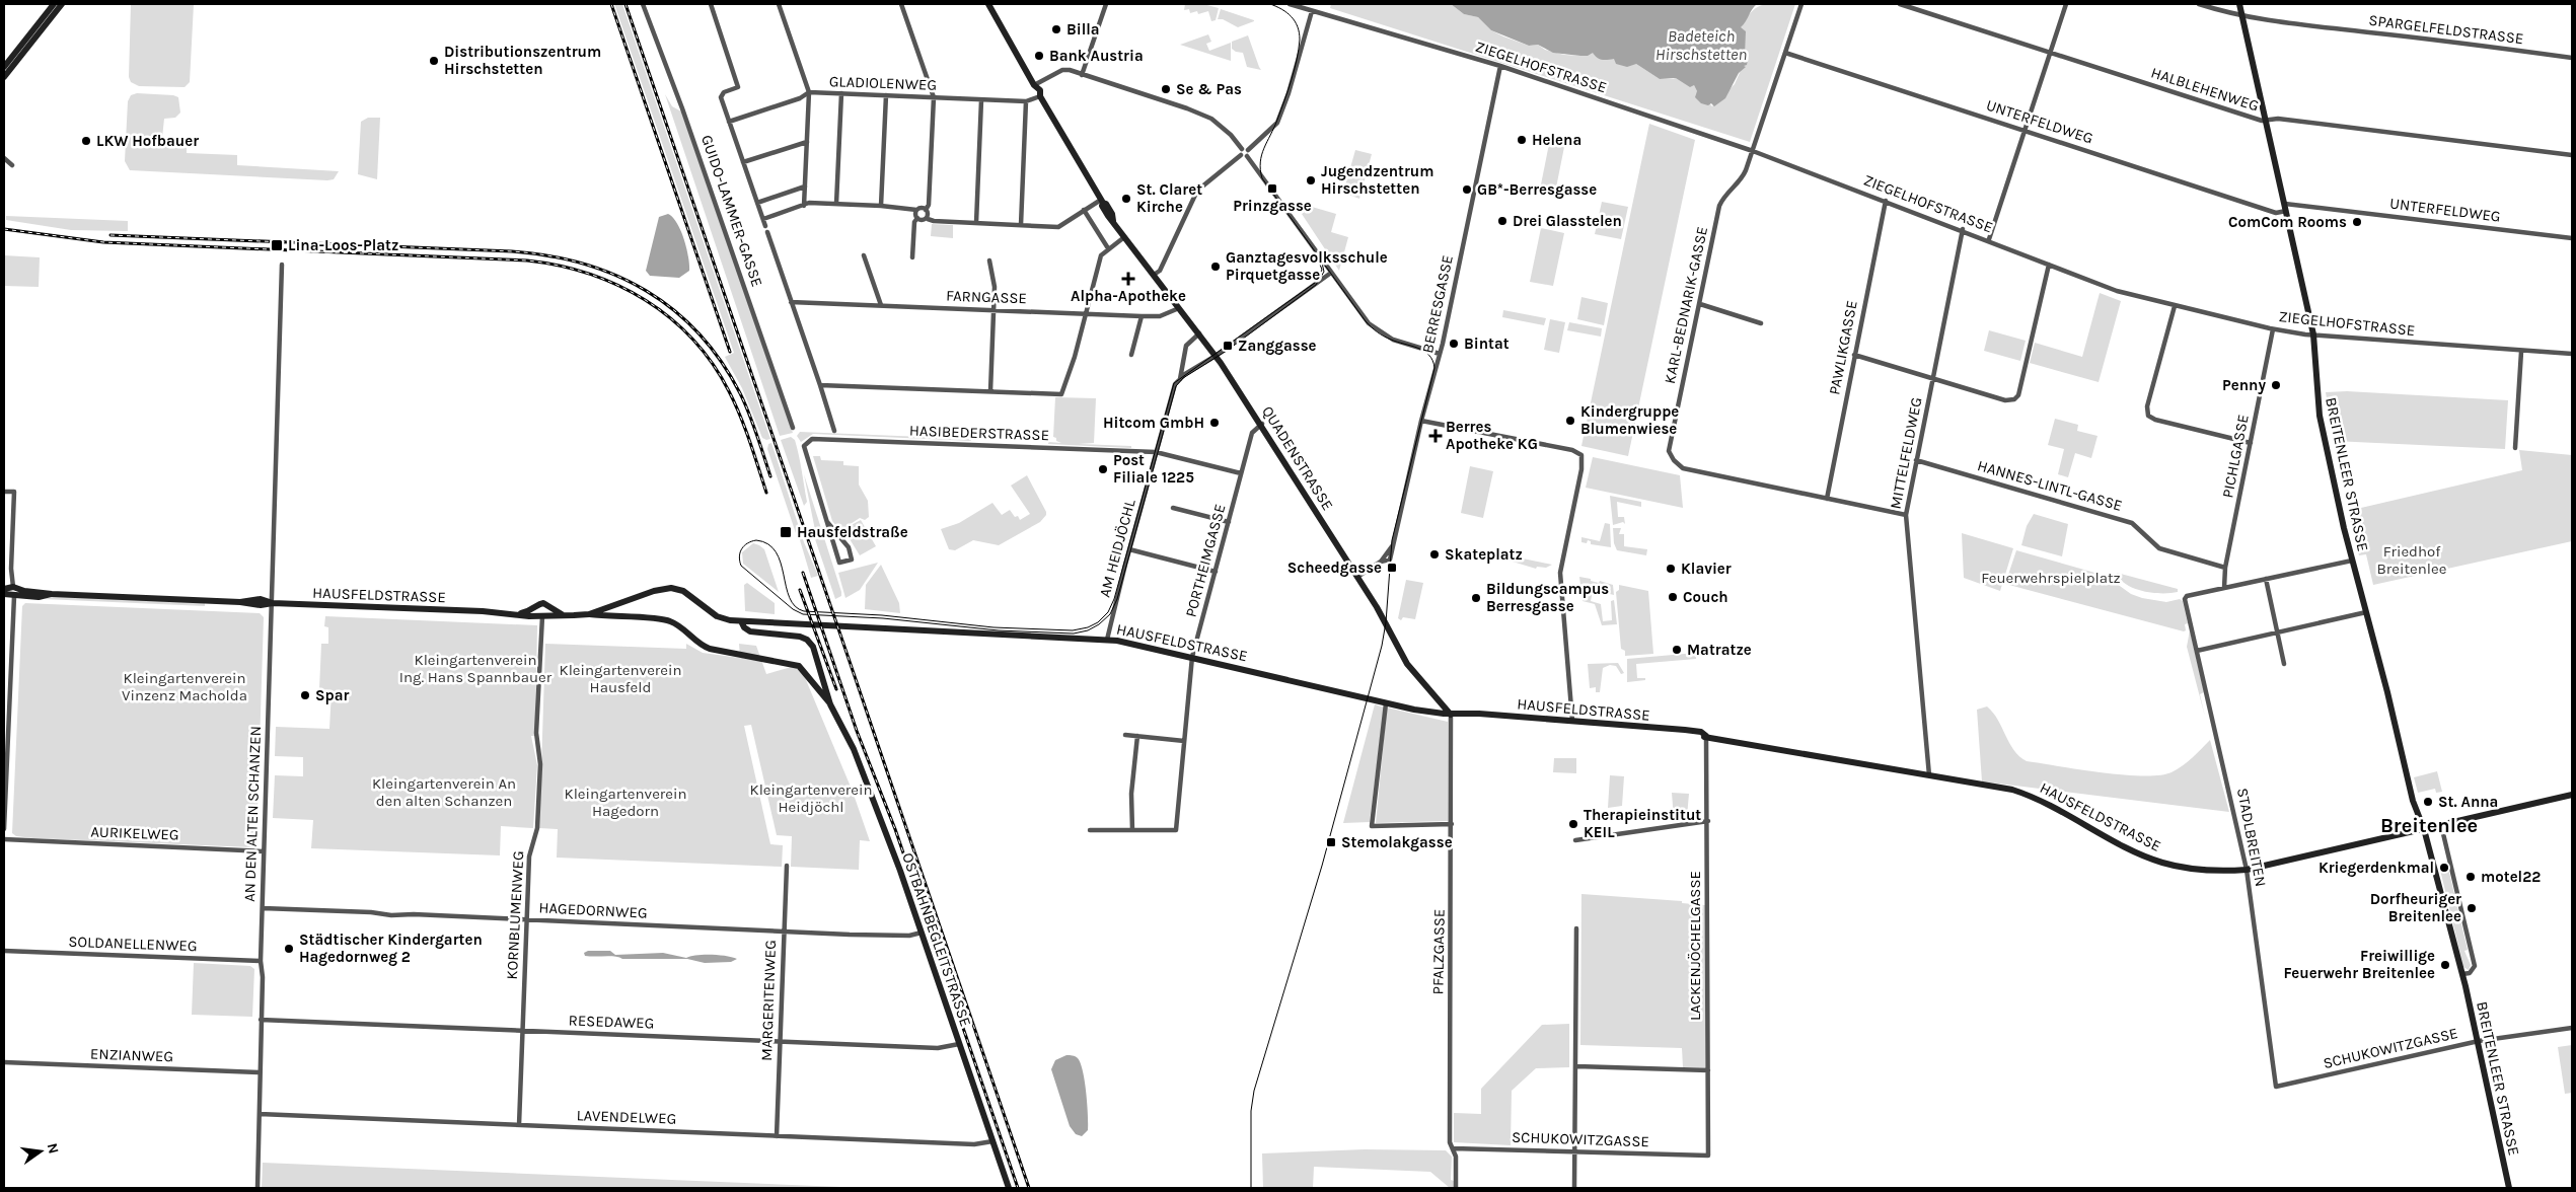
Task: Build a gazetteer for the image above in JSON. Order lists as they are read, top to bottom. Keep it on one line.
{"streets":{"street":["SPARGELFELDSTRASSE","ZIEGELHOFSTRASSE","GLADIOLENWEG","HALBLEHENWEG","UNTERFELDWEG","GUIDO-LAMMER-GASSE","FARNGASSE","BERRESGASSE","KARL-BEDNARIK-GASSE","PAWLIKGASSE","HASIBEDERSTRASSE","MITTELFELDWEG","PICHLGASSE","QUADENSTRASSE","BREITENLEER STRASSE","HANNES-LINTL-GASSE","AM HEIDJÖCHL","PORTHEIMGASSE","HAUSFELDSTRASSE","AN DEN ALTEN SCHANZEN","AURIKELWEG","STADLBREITEN","HAGEDORNWEG","KORNBLUMENWEG","OSTBAHNBEGLEITSTRASSE","SOLDANELLENWEG","LACKENJÖCHELGASSE","PFALZGASSE","MARGERITENWEG","RESEDAWEG","SCHUKOWITZGASSE","ENZIANWEG","LAVENDELWEG"]},"crossings":[["SPARGELFELDSTRASSE","BREITENLEER STRASSE"],["ZIEGELHOFSTRASSE","BERRESGASSE"],["ZIEGELHOFSTRASSE","KARL-BEDNARIK-GASSE"],["ZIEGELHOFSTRASSE","PAWLIKGASSE"],["ZIEGELHOFSTRASSE","MITTELFELDWEG"],["ZIEGELHOFSTRASSE","PICHLGASSE"],["ZIEGELHOFSTRASSE","BREITENLEER STRASSE"],["GLADIOLENWEG","QUADENSTRASSE"],["HALBLEHENWEG","BREITENLEER STRASSE"],["UNTERFELDWEG","KARL-BEDNARIK-GASSE"],["UNTERFELDWEG","BREITENLEER STRASSE"],["FARNGASSE","QUADENSTRASSE"],["BERRESGASSE","QUADENSTRASSE"],["KARL-BEDNARIK-GASSE","PAWLIKGASSE"],["HASIBEDERSTRASSE","AM HEIDJÖCHL"],["HASIBEDERSTRASSE","PORTHEIMGASSE"],["MITTELFELDWEG","HANNES-LINTL-GASSE"],["MITTELFELDWEG","HAUSFELDSTRASSE"],["PICHLGASSE","HANNES-LINTL-GASSE"],["PICHLGASSE","STADLBREITEN"],["QUADENSTRASSE","AM HEIDJÖCHL"],["QUADENSTRASSE","PORTHEIMGASSE"],["QUADENSTRASSE","HAUSFELDSTRASSE"],["QUADENSTRASSE","PFALZGASSE"],["BREITENLEER STRASSE","HAUSFELDSTRASSE"],["BREITENLEER STRASSE","SCHUKOWITZGASSE"],["AM HEIDJÖCHL","HAUSFELDSTRASSE"],["PORTHEIMGASSE","HAUSFELDSTRASSE"],["HAUSFELDSTRASSE","AN DEN ALTEN SCHANZEN"],["HAUSFELDSTRASSE","STADLBREITEN"],["HAUSFELDSTRASSE","KORNBLUMENWEG"],["HAUSFELDSTRASSE","OSTBAHNBEGLEITSTRASSE"],["HAUSFELDSTRASSE","LACKENJÖCHELGASSE"],["HAUSFELDSTRASSE","PFALZGASSE"],["AN DEN ALTEN SCHANZEN","AURIKELWEG"],["AN DEN ALTEN SCHANZEN","HAGEDORNWEG"],["AN DEN ALTEN SCHANZEN","SOLDANELLENWEG"],["AN DEN ALTEN SCHANZEN","RESEDAWEG"],["AN DEN ALTEN SCHANZEN","ENZIANWEG"],["AN DEN ALTEN SCHANZEN","LAVENDELWEG"],["STADLBREITEN","SCHUKOWITZGASSE"],["HAGEDORNWEG","KORNBLUMENWEG"],["HAGEDORNWEG","OSTBAHNBEGLEITSTRASSE"],["HAGEDORNWEG","MARGERITENWEG"],["KORNBLUMENWEG","RESEDAWEG"],["KORNBLUMENWEG","LAVENDELWEG"],["OSTBAHNBEGLEITSTRASSE","RESEDAWEG"],["OSTBAHNBEGLEITSTRASSE","LAVENDELWEG"],["LACKENJÖCHELGASSE","SCHUKOWITZGASSE"],["PFALZGASSE","SCHUKOWITZGASSE"],["MARGERITENWEG","RESEDAWEG"],["MARGERITENWEG","LAVENDELWEG"]],"districts":["Breitenlee"],"water":["Badeteich Hirschstetten"],"parks":["Friedhof Breitenlee","Feuerwehrspielplatz","Kleingartenverein Ing. Hans Spannbauer","Kleingartenverein Hausfeld","Kleingartenverein Vinzenz Macholda","Kleingartenverein An den alten Schanzen","Kleingartenverein Heidjöchl","Kleingartenverein Hagedorn"],"places":{"other":["Billa","Bank Austria","Distributionszentrum Hirschstetten","Se & Pas","Helena","LKW Hofbauer","Jugendzentrum Hirschstetten","GB*-Berresgasse","St. Claret Kirche","Drei Glasstelen","ComCom Rooms","Ganztagesvolksschule Pirquetgasse","Bintat","Penny","Kindergruppe Blumenwiese","Hitcom GmbH","Post Filiale 1225","Skateplatz","Klavier","Couch","Bildungscampus Berresgasse","Matratze","Spar","St. Anna","Therapieinstitut KEIL","Kriegerdenkmal","motel22","Dorfheuriger Breitenlee","Städtischer Kindergarten Hagedornweg 2","Freiwillige Feuerwehr Breitenlee"],"transit":["Prinzgasse","Lina-Loos-Platz","Zanggasse","Hausfeldstraße","Scheedgasse","Stemolakgasse"],"health":["Alpha-Apotheke","Berres Apotheke KG"]},"north":"right"}
